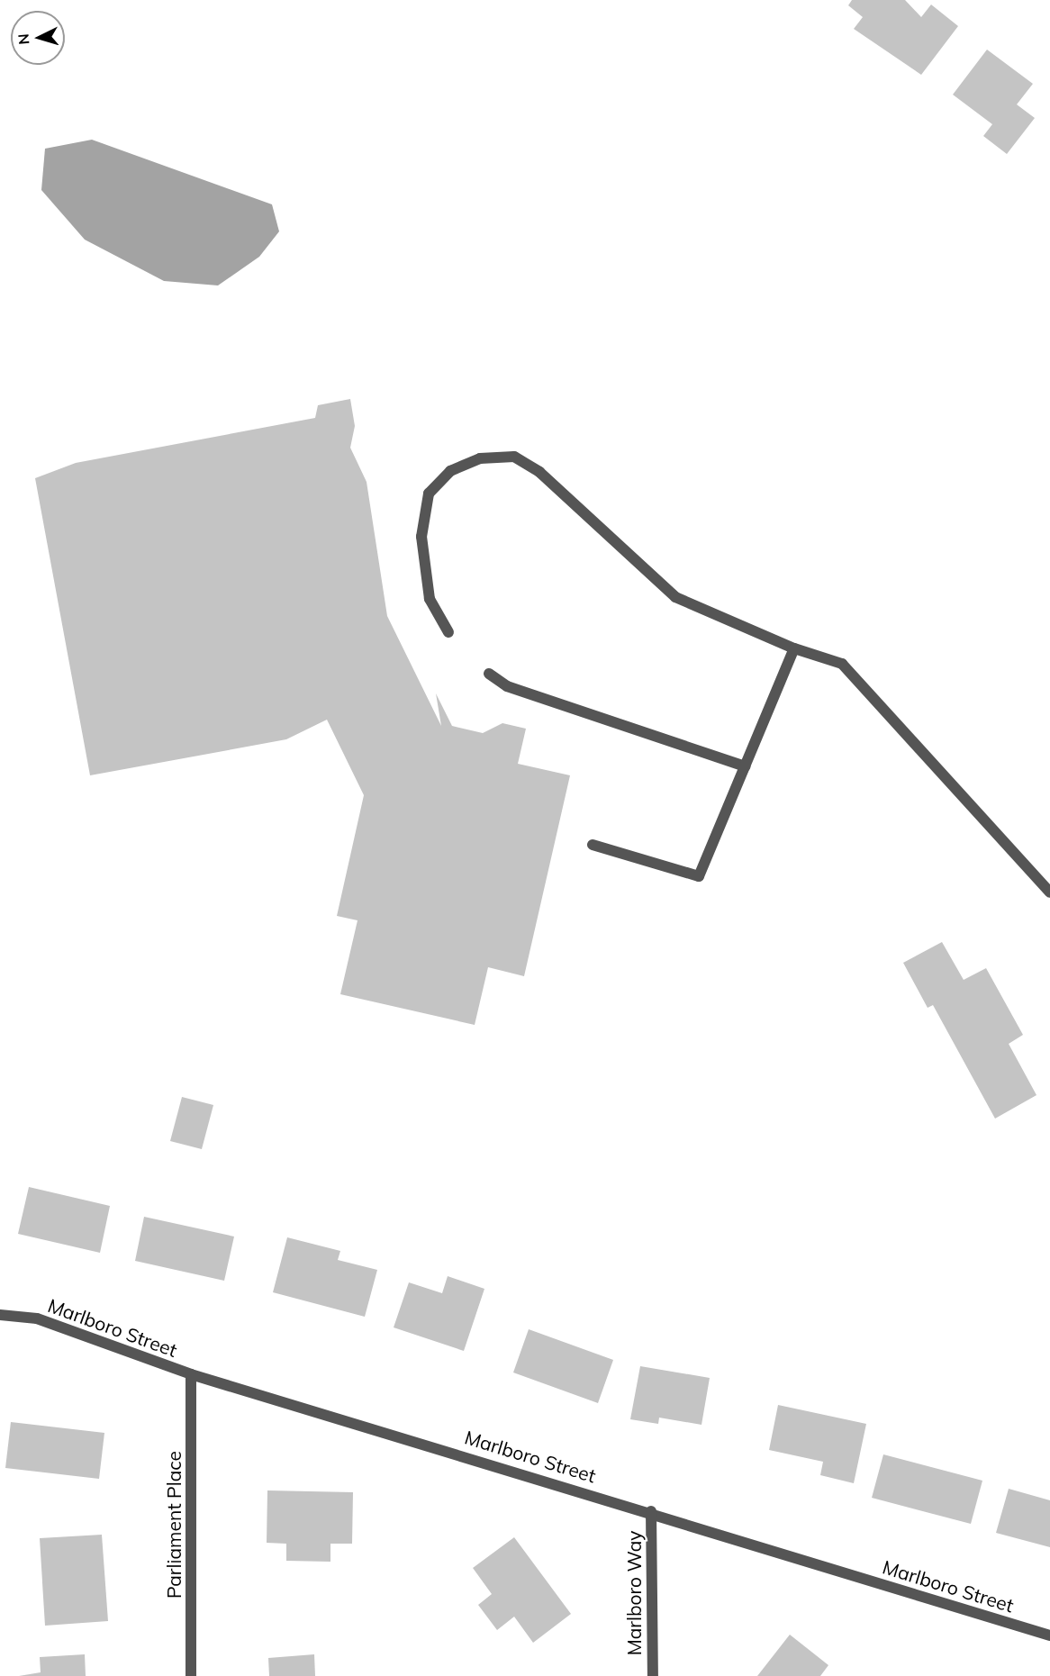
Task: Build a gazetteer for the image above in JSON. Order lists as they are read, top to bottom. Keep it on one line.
{"streets":{"street":["Marlboro Street","Parliament Place","Marlboro Way"]},"crossings":[["Marlboro Street","Parliament Place"],["Marlboro Street","Marlboro Way"]],"north":"left"}
